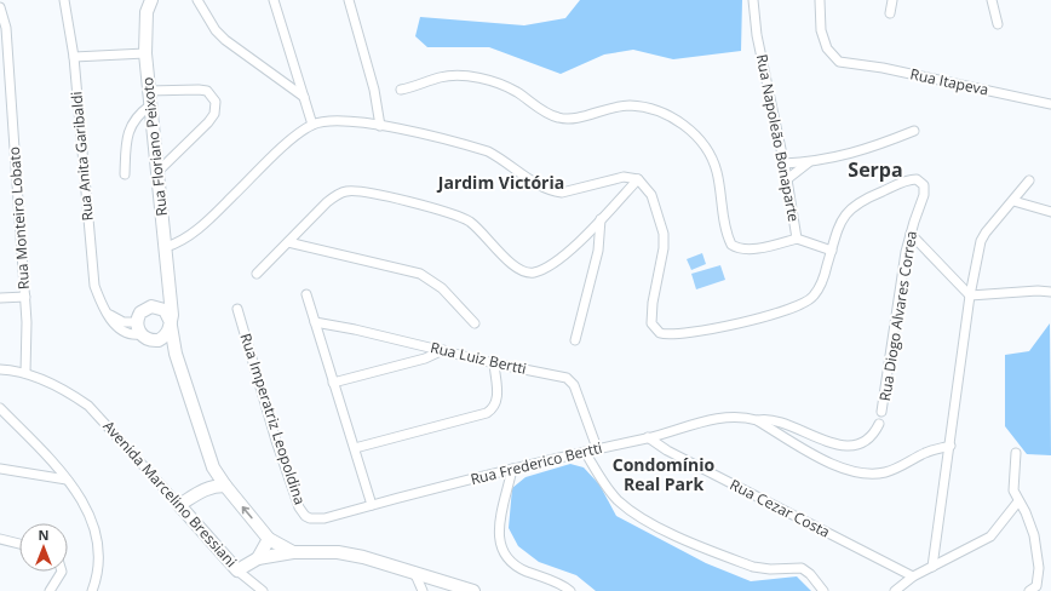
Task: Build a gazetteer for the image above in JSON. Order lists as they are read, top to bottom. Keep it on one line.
{"streets":{"street":["Rua Itapeva","Rua Napoleão Bonaparte","Rua Floriano Peixoto","Rua Anita Garibaldi","Rua Monteiro Lobato","Rua Diogo Alvares Correa","Rua Luiz Bertti","Rua Imperatriz Leopoldina","Rua Frederico Bertti","Avenida Marcelino Bressiani","Rua Cezar Costa"]},"crossings":[["Rua Napoleão Bonaparte","Rua Diogo Alvares Correa"],["Rua Floriano Peixoto","Rua Anita Garibaldi"],["Rua Floriano Peixoto","Avenida Marcelino Bressiani"],["Rua Monteiro Lobato","Avenida Marcelino Bressiani"],["Rua Luiz Bertti","Rua Frederico Bertti"],["Rua Imperatriz Leopoldina","Rua Frederico Bertti"],["Rua Frederico Bertti","Rua Cezar Costa"]],"districts":["Serpa","Jardim Victória","Condomínio Real Park"],"north":"top"}
